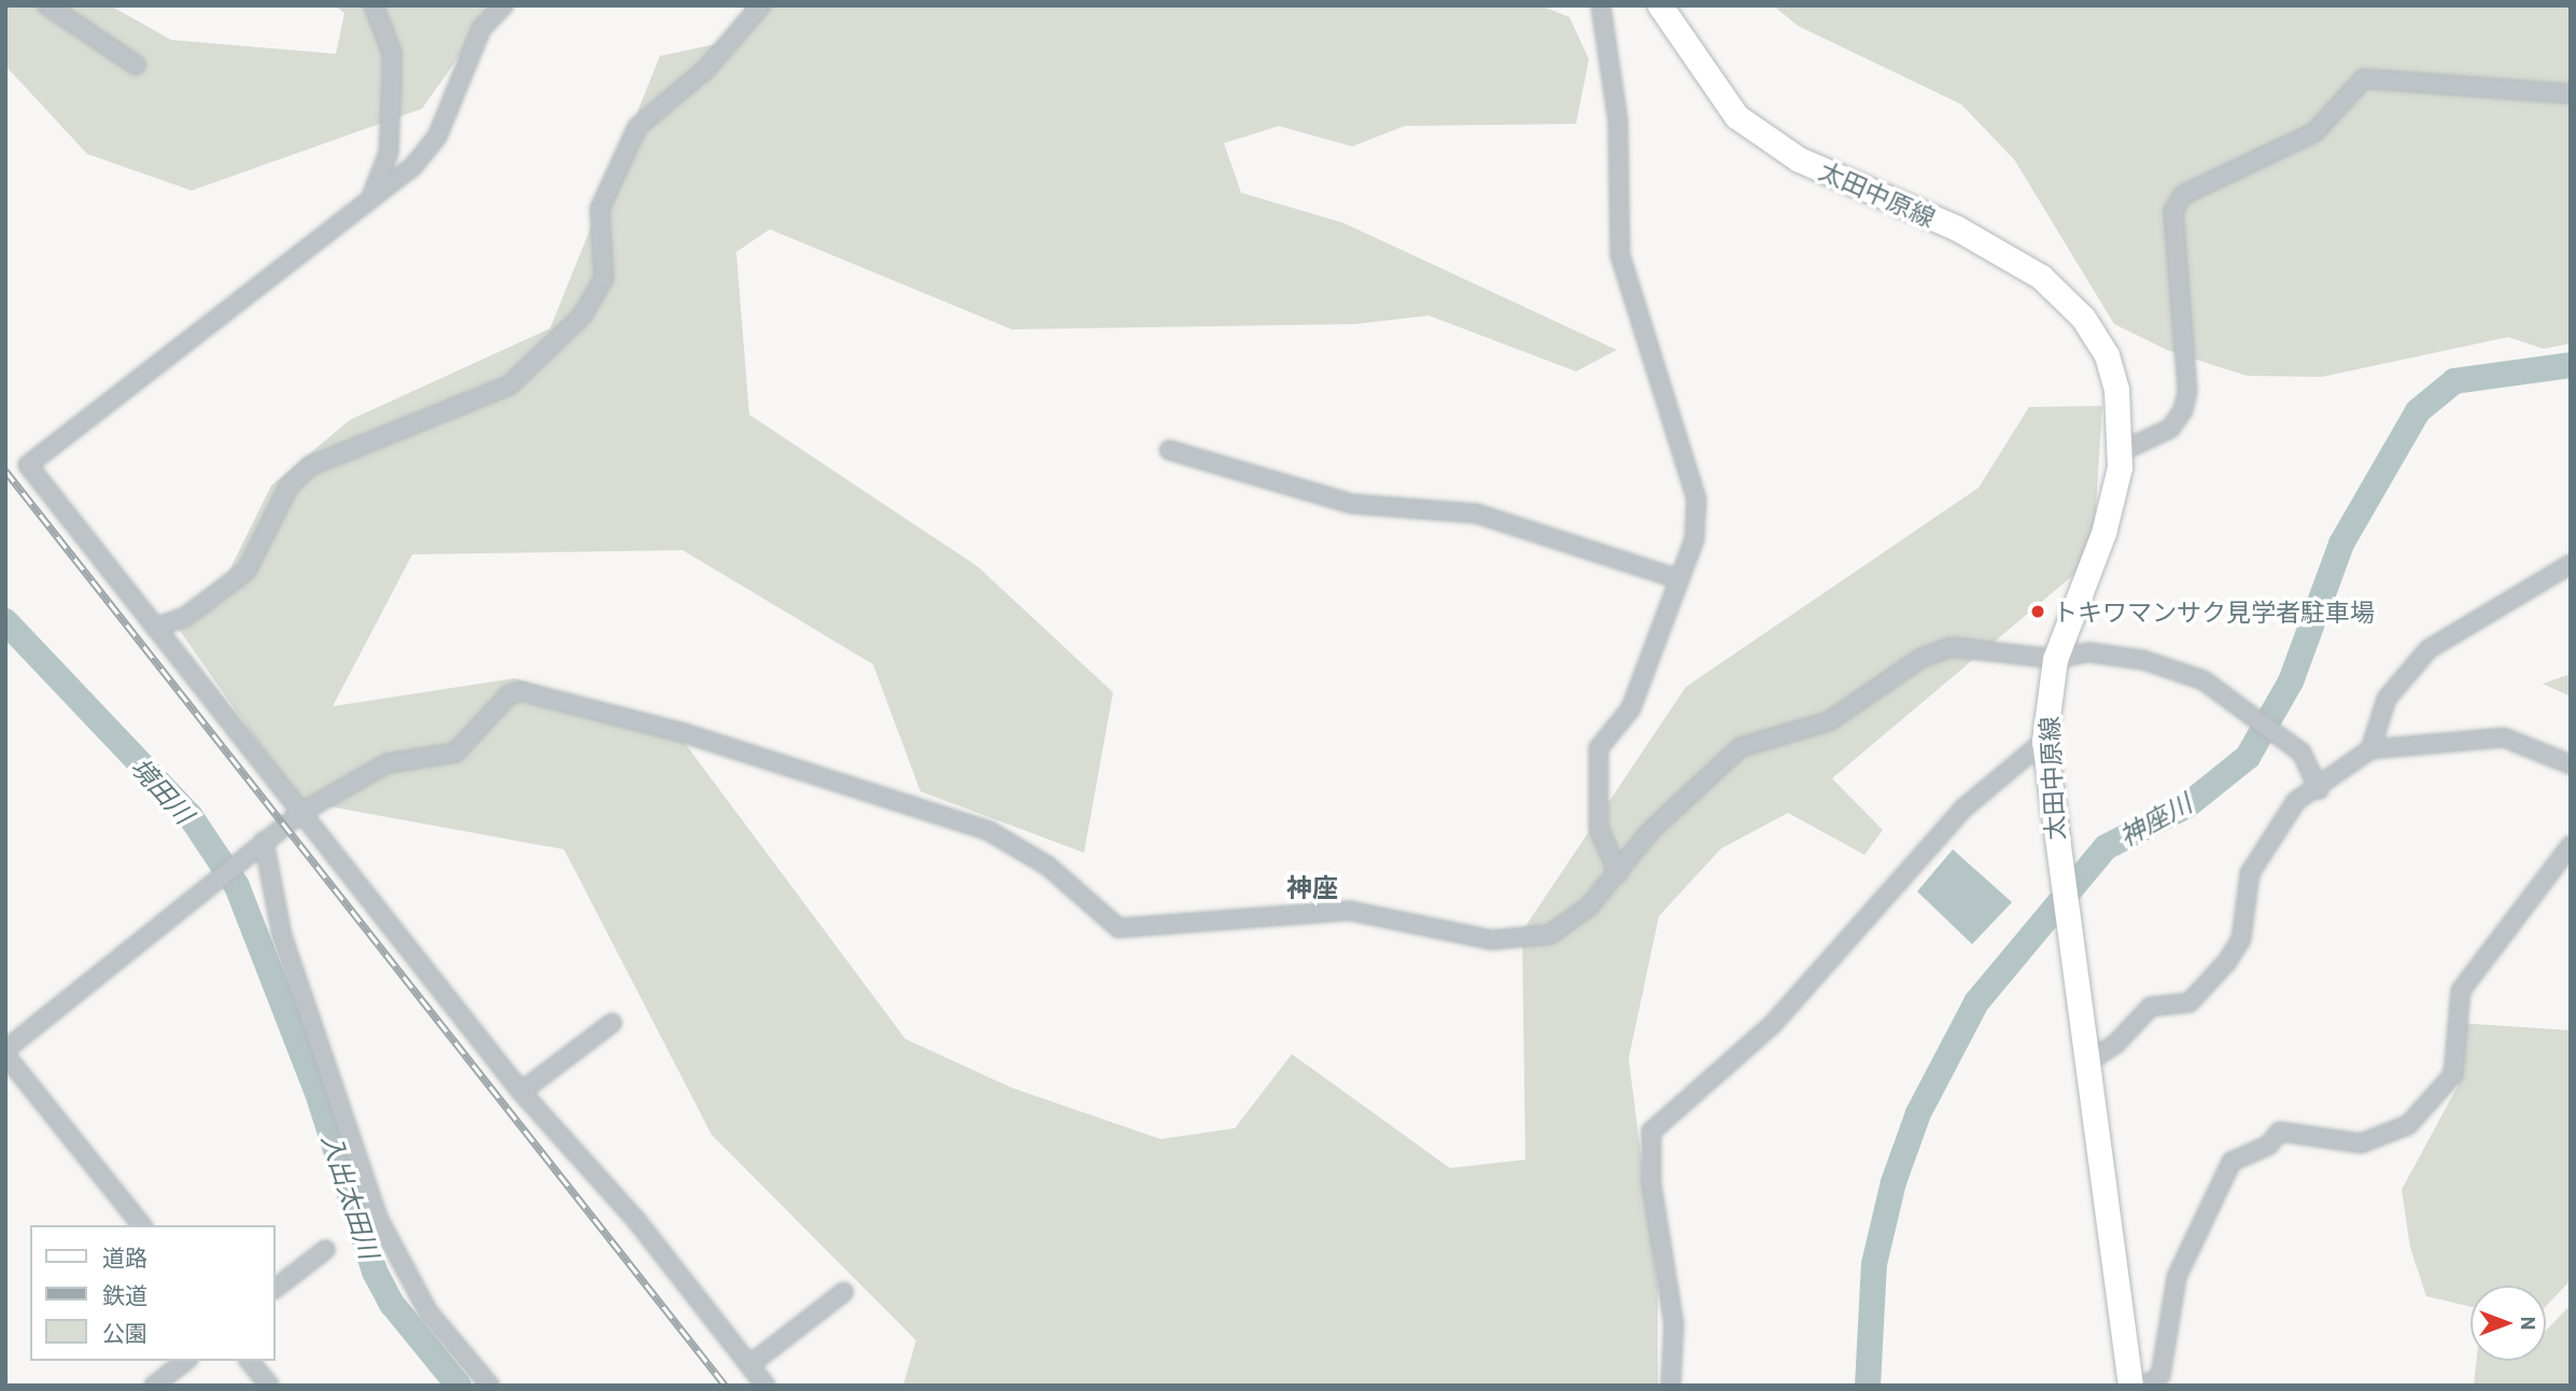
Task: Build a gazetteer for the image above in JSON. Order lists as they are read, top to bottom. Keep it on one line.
{"streets":{"main road":["太田中原線"]},"districts":["神座"],"water":["境田川","神座川","入出太田川"],"places":["トキワマンサク見学者駐車場"],"legend":["道路","鉄道","公園"],"north":"right"}
